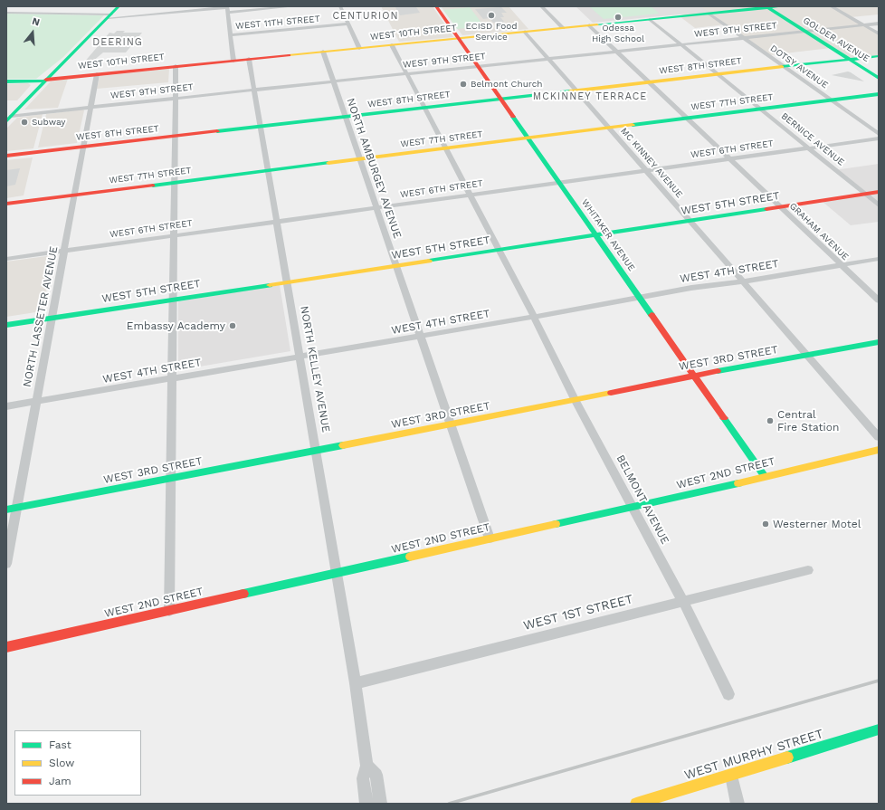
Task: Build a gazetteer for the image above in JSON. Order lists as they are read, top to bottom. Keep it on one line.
{"streets":{"street":["WEST 11TH STREET","WEST 9TH STREET","WEST 10TH STREET","GOLDER AVENUE","WEST 8TH STREET","DOTSY AVENUE","WEST 7TH STREET","BERNICE AVENUE","WEST 6TH STREET","MC KINNEY AVENUE","NORTH AMBURGEY AVENUE","WEST 5TH STREET","GRAHAM AVENUE","WHITAKER AVENUE","WEST 4TH STREET","NORTH LASSETER AVENUE","WEST 3RD STREET","NORTH KELLEY AVENUE","WEST 2ND STREET","BELMONT AVENUE","WEST 1ST STREET","WEST MURPHY STREET"]},"crossings":[["WEST 9TH STREET","GOLDER AVENUE"],["WEST 9TH STREET","DOTSY AVENUE"],["WEST 9TH STREET","BERNICE AVENUE"],["WEST 9TH STREET","MC KINNEY AVENUE"],["WEST 9TH STREET","NORTH AMBURGEY AVENUE"],["WEST 9TH STREET","GRAHAM AVENUE"],["WEST 9TH STREET","WHITAKER AVENUE"],["WEST 9TH STREET","NORTH LASSETER AVENUE"],["WEST 9TH STREET","NORTH KELLEY AVENUE"],["WEST 9TH STREET","BELMONT AVENUE"],["WEST 10TH STREET","GOLDER AVENUE"],["WEST 10TH STREET","DOTSY AVENUE"],["WEST 10TH STREET","BERNICE AVENUE"],["WEST 10TH STREET","MC KINNEY AVENUE"],["WEST 10TH STREET","NORTH AMBURGEY AVENUE"],["WEST 10TH STREET","GRAHAM AVENUE"],["WEST 10TH STREET","WHITAKER AVENUE"],["WEST 10TH STREET","NORTH LASSETER AVENUE"],["WEST 10TH STREET","NORTH KELLEY AVENUE"],["WEST 10TH STREET","BELMONT AVENUE"],["GOLDER AVENUE","WEST 8TH STREET"],["WEST 8TH STREET","DOTSY AVENUE"],["WEST 8TH STREET","BERNICE AVENUE"],["WEST 8TH STREET","MC KINNEY AVENUE"],["WEST 8TH STREET","NORTH AMBURGEY AVENUE"],["WEST 8TH STREET","GRAHAM AVENUE"],["WEST 8TH STREET","WHITAKER AVENUE"],["WEST 8TH STREET","NORTH LASSETER AVENUE"],["WEST 8TH STREET","NORTH KELLEY AVENUE"],["WEST 8TH STREET","BELMONT AVENUE"],["DOTSY AVENUE","WEST 7TH STREET"],["WEST 7TH STREET","BERNICE AVENUE"],["WEST 7TH STREET","MC KINNEY AVENUE"],["WEST 7TH STREET","NORTH AMBURGEY AVENUE"],["WEST 7TH STREET","GRAHAM AVENUE"],["WEST 7TH STREET","WHITAKER AVENUE"],["WEST 7TH STREET","NORTH LASSETER AVENUE"],["WEST 7TH STREET","NORTH KELLEY AVENUE"],["WEST 7TH STREET","BELMONT AVENUE"],["BERNICE AVENUE","WEST 6TH STREET"],["BERNICE AVENUE","WEST 5TH STREET"],["WEST 6TH STREET","MC KINNEY AVENUE"],["WEST 6TH STREET","NORTH AMBURGEY AVENUE"],["WEST 6TH STREET","GRAHAM AVENUE"],["WEST 6TH STREET","WHITAKER AVENUE"],["WEST 6TH STREET","NORTH LASSETER AVENUE"],["WEST 6TH STREET","NORTH KELLEY AVENUE"],["WEST 6TH STREET","BELMONT AVENUE"],["MC KINNEY AVENUE","WEST 5TH STREET"],["MC KINNEY AVENUE","WEST 4TH STREET"],["MC KINNEY AVENUE","WEST 3RD STREET"],["NORTH AMBURGEY AVENUE","WEST 5TH STREET"],["NORTH AMBURGEY AVENUE","WEST 4TH STREET"],["NORTH AMBURGEY AVENUE","WEST 3RD STREET"],["NORTH AMBURGEY AVENUE","WEST 2ND STREET"],["WEST 5TH STREET","GRAHAM AVENUE"],["WEST 5TH STREET","WHITAKER AVENUE"],["WEST 5TH STREET","NORTH LASSETER AVENUE"],["WEST 5TH STREET","NORTH KELLEY AVENUE"],["WEST 5TH STREET","BELMONT AVENUE"],["GRAHAM AVENUE","WEST 4TH STREET"],["WHITAKER AVENUE","WEST 4TH STREET"],["WHITAKER AVENUE","WEST 3RD STREET"],["WHITAKER AVENUE","WEST 2ND STREET"],["WEST 4TH STREET","NORTH LASSETER AVENUE"],["WEST 4TH STREET","NORTH KELLEY AVENUE"],["WEST 4TH STREET","BELMONT AVENUE"],["NORTH LASSETER AVENUE","WEST 3RD STREET"],["WEST 3RD STREET","NORTH KELLEY AVENUE"],["WEST 3RD STREET","BELMONT AVENUE"],["NORTH KELLEY AVENUE","WEST 2ND STREET"],["NORTH KELLEY AVENUE","WEST 1ST STREET"],["WEST 2ND STREET","BELMONT AVENUE"],["BELMONT AVENUE","WEST 1ST STREET"]],"districts":["CENTURION","DEERING","MCKINNEY TERRACE"],"places":["ECISD Food Service","Odessa High School","Belmont Church","Subway","Embassy Academy","Central Fire Station","Westerner Motel"],"legend":["Fast","Slow","Jam"],"north":"top"}
